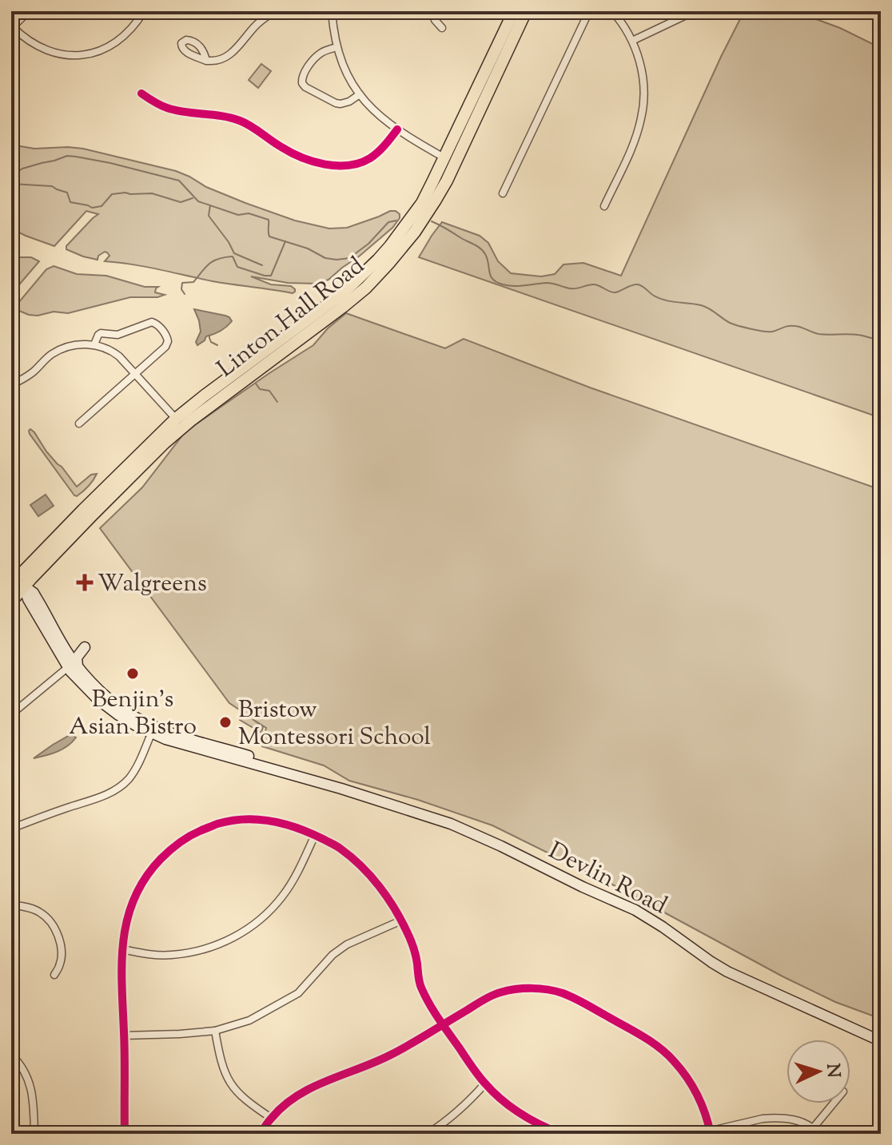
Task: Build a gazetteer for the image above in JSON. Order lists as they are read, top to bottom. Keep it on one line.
{"streets":{"main road":["Linton Hall Road","Devlin Road"]},"crossings":[["Linton Hall Road","Devlin Road"]],"places":{"health":["Walgreens"],"other":["Benjin's Asian Bistro","Bristow Montessori School"]},"north":"right"}
